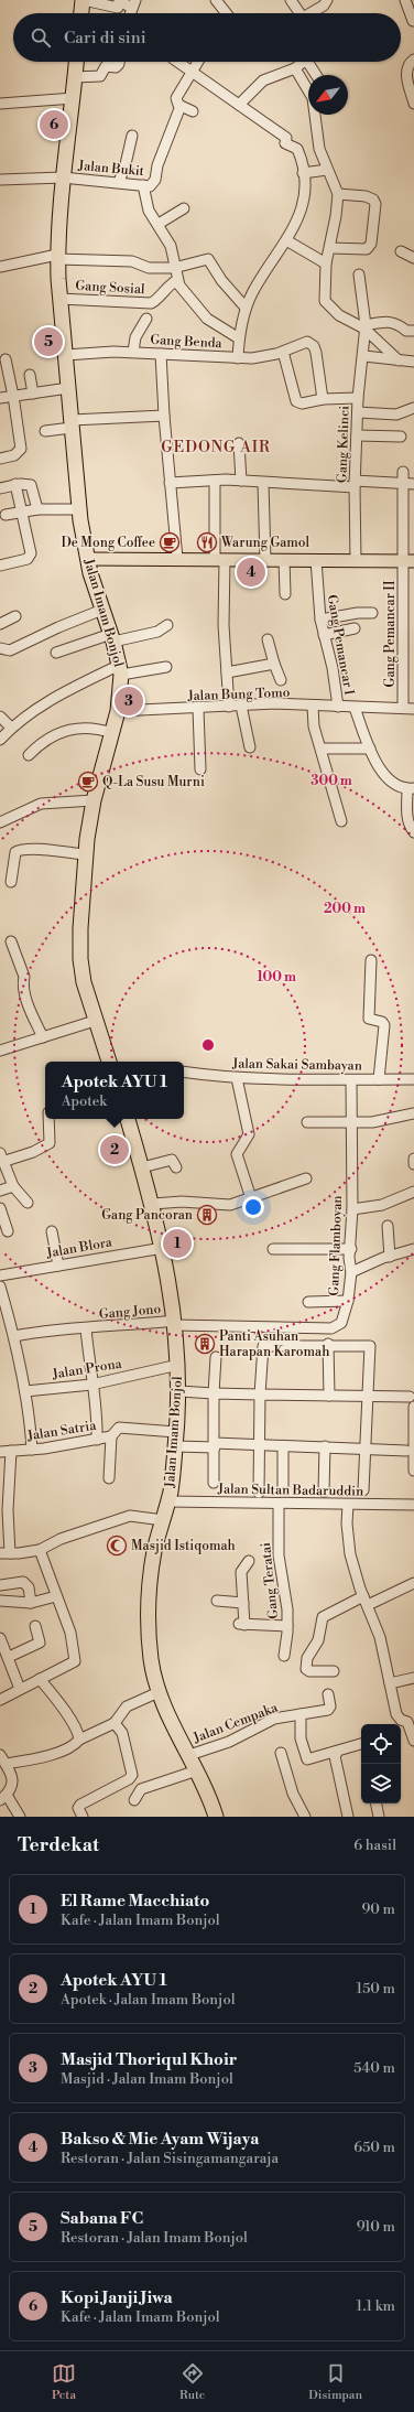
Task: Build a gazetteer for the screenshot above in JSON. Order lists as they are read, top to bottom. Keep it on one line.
{"streets":{"highway":["Jalan Imam Bonjol"],"street":["Jalan Bukit","Gang Sosial","Gang Benda","Gang Kelinci","Gang Pemancar II","Gang Pemancar I","Jalan Bung Tomo","Jalan Sakai Sambayan","Gang Flamboyan","Jalan Blora","Gang Jono","Jalan Prona","Jalan Satria","Jalan Sultan Badaruddin","Gang Teratai","Jalan Cempaka"]},"crossings":[["Jalan Bukit","Jalan Imam Bonjol"],["Gang Sosial","Jalan Imam Bonjol"],["Gang Benda","Jalan Imam Bonjol"],["Jalan Imam Bonjol","Jalan Bung Tomo"],["Jalan Imam Bonjol","Gang Flamboyan"],["Jalan Imam Bonjol","Jalan Blora"],["Jalan Imam Bonjol","Gang Jono"],["Jalan Imam Bonjol","Jalan Prona"],["Jalan Imam Bonjol","Jalan Satria"],["Jalan Imam Bonjol","Jalan Sultan Badaruddin"],["Jalan Imam Bonjol","Jalan Cempaka"],["Gang Pemancar II","Jalan Bung Tomo"],["Gang Pemancar I","Jalan Bung Tomo"],["Jalan Sakai Sambayan","Gang Flamboyan"],["Gang Flamboyan","Gang Jono"],["Jalan Sultan Badaruddin","Gang Teratai"]],"districts":["GEDONG AIR"],"places":{"cafe":["De Mong Coffee","Q-La Susu Murni"],"restaurant":["Warung Gamol"],"building":["Gang Pancoran","Panti Asuhan Harapan Karomah"],"mosque":["Masjid Istiqomah"]},"north":"bottom left","page":{"search":"Cari di sini","pins":["6","5","4","3","2","1"],"popup":["Apotek AYU 1","Apotek"],"heading":["Terdekat","6 hasil"],"list":[{"mark":"1","name":"El Rame Macchiato","note":"Kafe · Jalan Imam Bonjol","value":"90 m"},{"mark":"2","name":"Apotek AYU 1","note":"Apotek · Jalan Imam Bonjol","value":"150 m"},{"mark":"3","name":"Masjid Thoriqul Khoir","note":"Masjid · Jalan Imam Bonjol","value":"540 m"},{"mark":"4","name":"Bakso & Mie Ayam Wijaya","note":"Restoran · Jalan Sisingamangaraja","value":"650 m"},{"mark":"5","name":"Sabana FC","note":"Restoran · Jalan Imam Bonjol","value":"910 m"},{"mark":"6","name":"Kopi Janji Jiwa","note":"Kafe · Jalan Imam Bonjol","value":"1.1 km"}],"nav":["Peta","Rute","Disimpan"]},"rings":["300 m","200 m","100 m"]}
